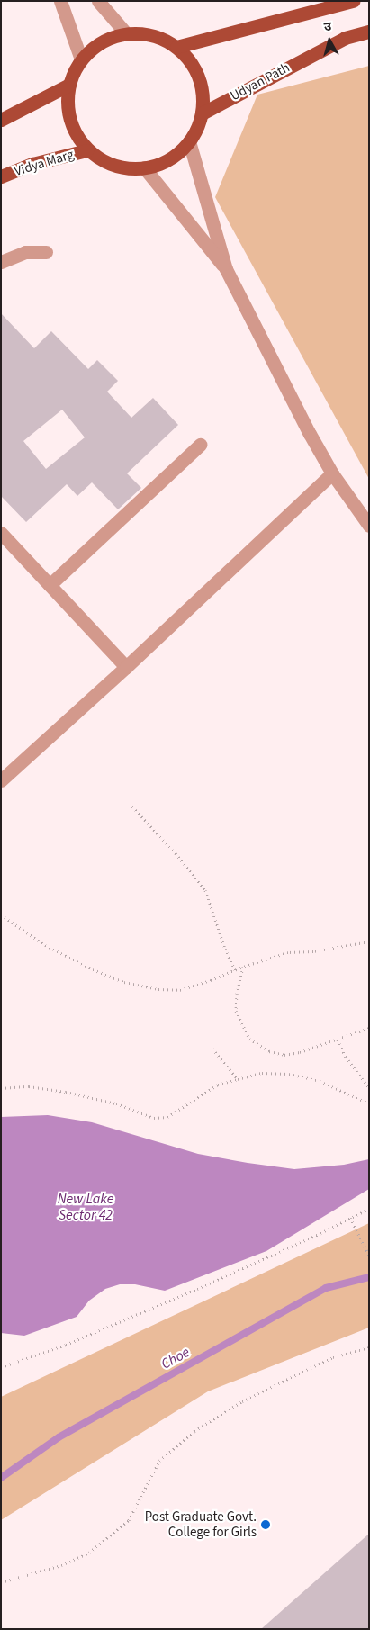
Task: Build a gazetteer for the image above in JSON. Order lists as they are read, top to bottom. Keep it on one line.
{"streets":{"main road":["Udyan Path","Vidya Marg"]},"crossings":[["Udyan Path","Vidya Marg"]],"water":["New Lake Sector 42","Choe"],"places":["Post Graduate Govt. College for Girls"],"north":"top"}
